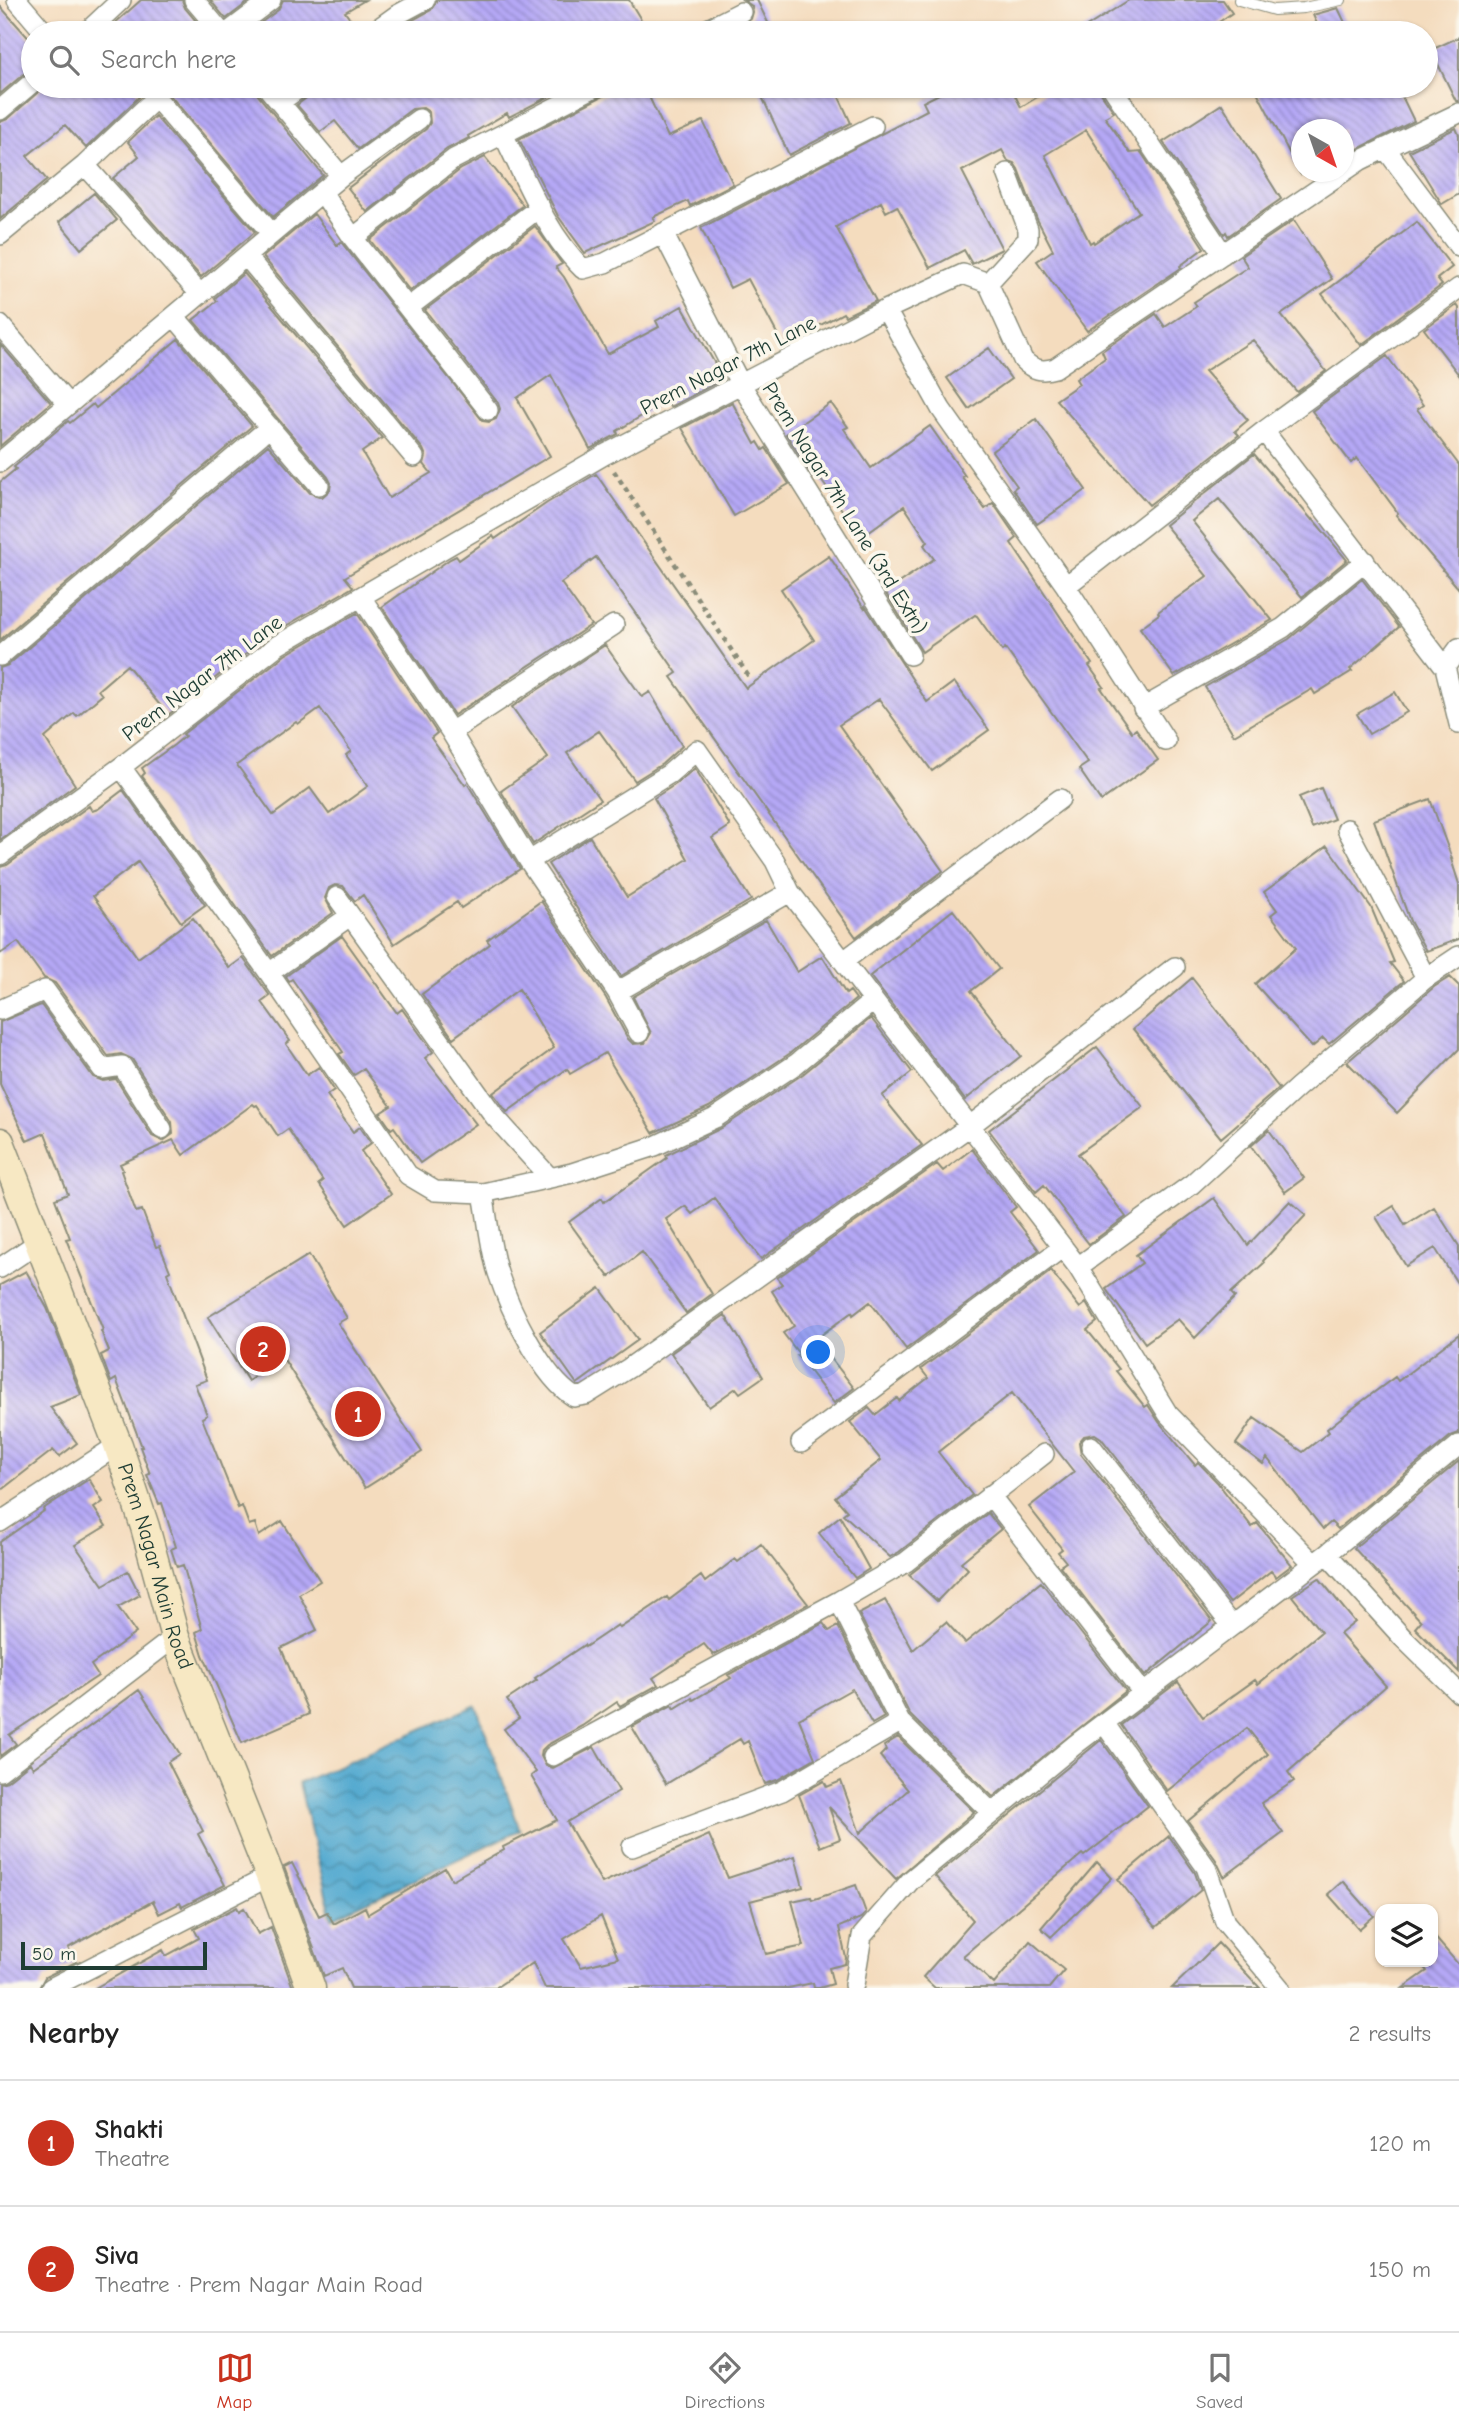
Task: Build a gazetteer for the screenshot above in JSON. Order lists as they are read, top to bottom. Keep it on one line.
{"streets":{"street":["Prem Nagar 7th Lane","Prem Nagar 7th Lane (3rd Extn)","Prem Nagar Main Road"]},"crossings":[["Prem Nagar 7th Lane","Prem Nagar 7th Lane (3rd Extn)"]],"scale_bar":"50 m","north":"bottom right","page":{"search":"Search here","pins":["2","1"],"scale":"50 m","heading":["Nearby","2 results"],"list":[{"mark":"1","name":"Shakti","note":"Theatre","value":"120 m"},{"mark":"2","name":"Siva","note":"Theatre · Prem Nagar Main Road","value":"150 m"}],"nav":["Map","Directions","Saved"]}}
